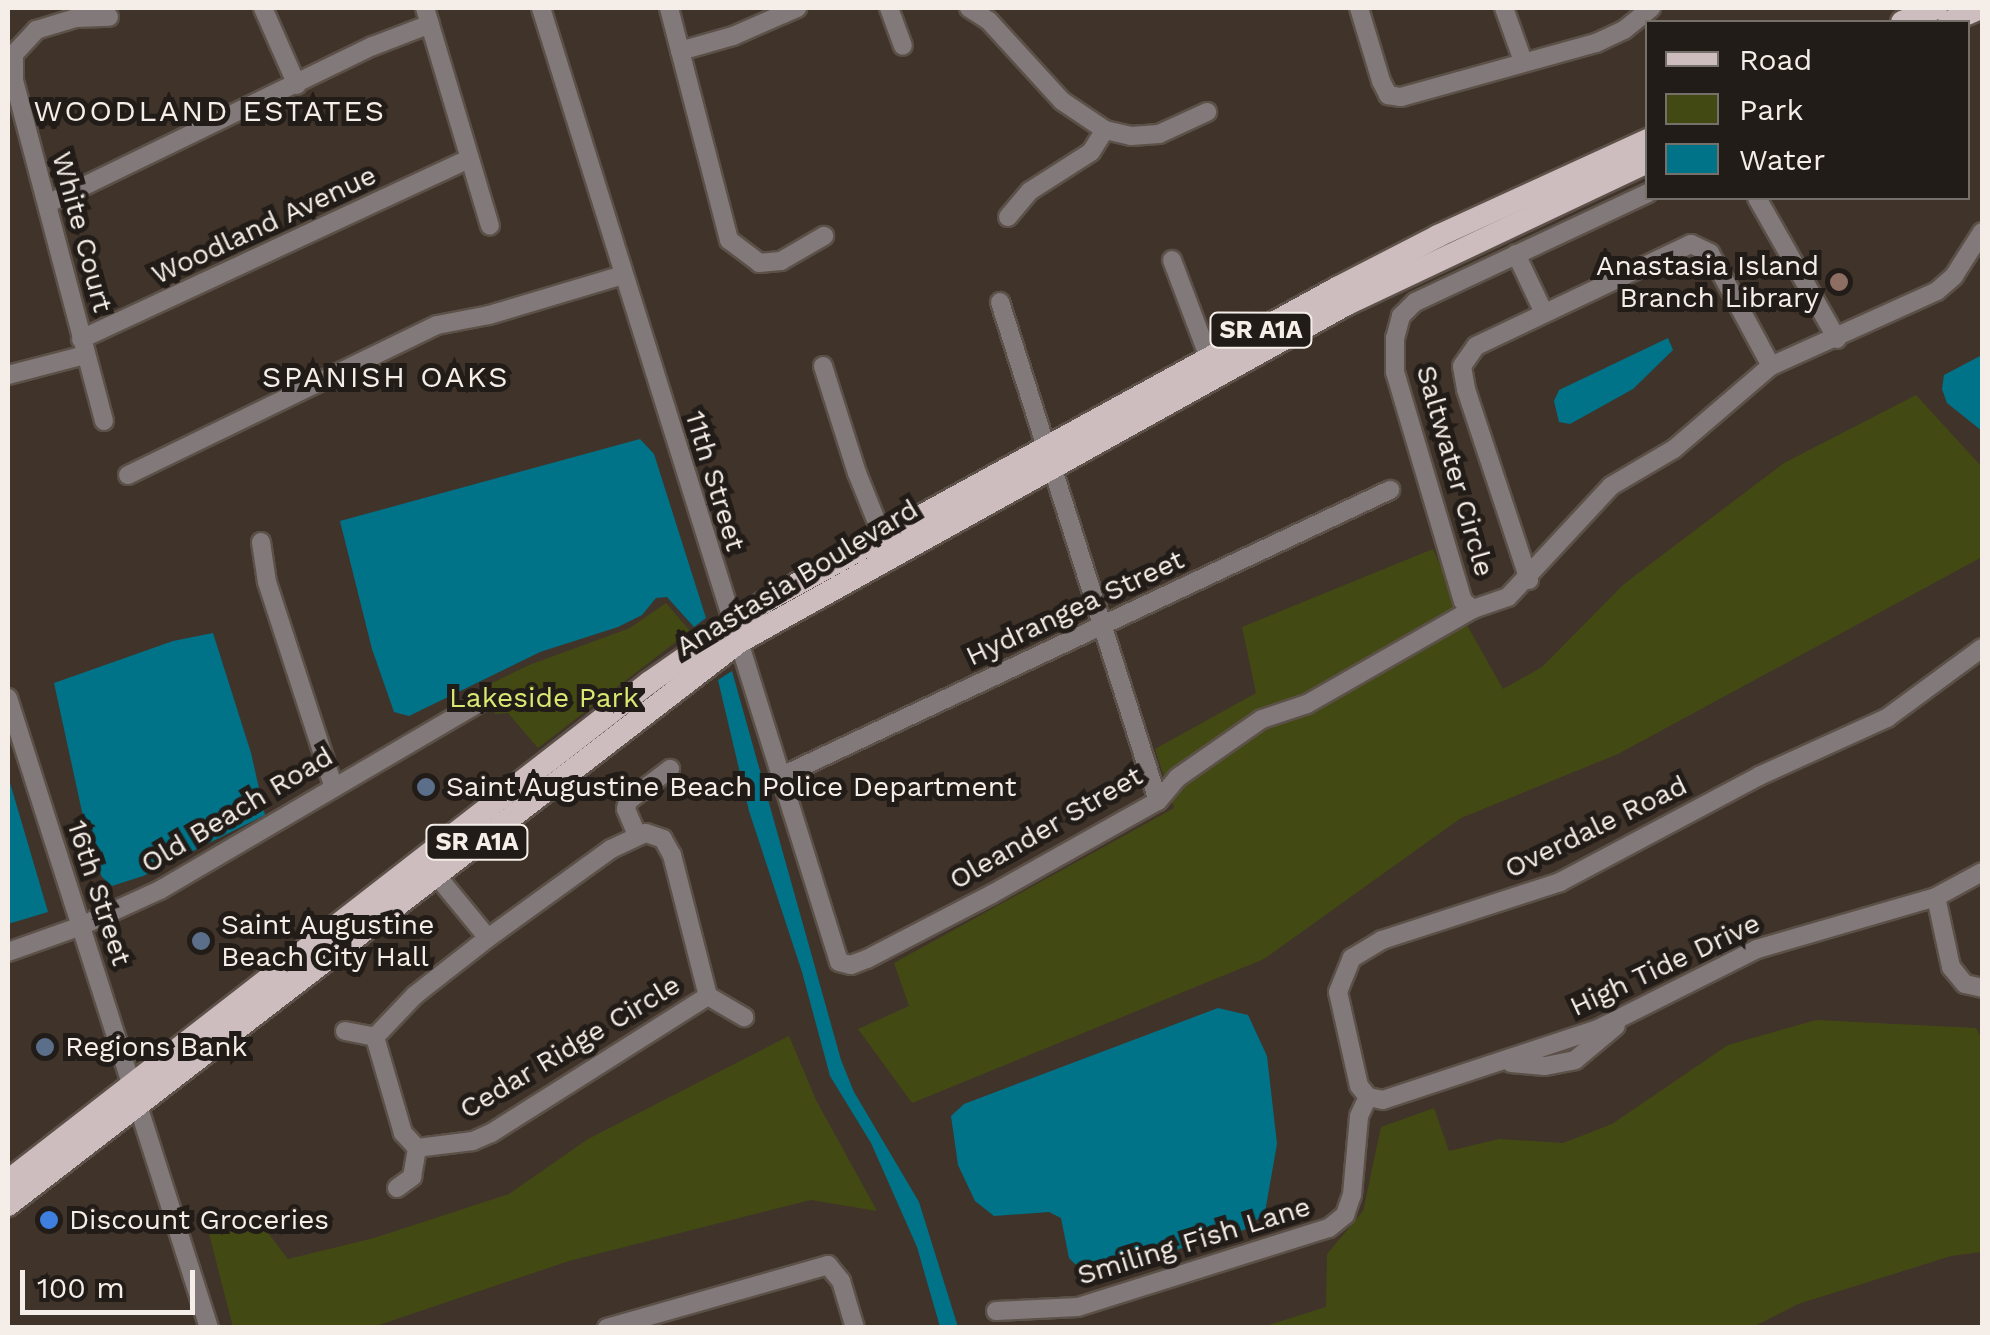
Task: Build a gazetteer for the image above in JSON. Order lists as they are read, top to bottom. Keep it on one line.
{"streets":{"main road":["SR A1A","Anastasia Boulevard"],"street":["Woodland Avenue","White Court","Saltwater Circle","11th Street","Hydrangea Street","Old Beach Road","Overdale Road","Oleander Street","16th Street","High Tide Drive","Cedar Ridge Circle","Smiling Fish Lane"]},"crossings":[["Woodland Avenue","White Court"],["Saltwater Circle","Oleander Street"],["11th Street","Anastasia Boulevard"],["11th Street","Hydrangea Street"],["11th Street","Oleander Street"],["Anastasia Boulevard","16th Street"],["Old Beach Road","16th Street"],["Overdale Road","High Tide Drive"],["Overdale Road","Smiling Fish Lane"],["High Tide Drive","Smiling Fish Lane"]],"districts":["WOODLAND ESTATES","SPANISH OAKS"],"parks":["Lakeside Park"],"places":["Anastasia Island Branch Library","Saint Augustine Beach Police Department","Saint Augustine Beach City Hall","Regions Bank","Discount Groceries"],"legend":["Road","Park","Water"],"scale_bar":"100 m"}
